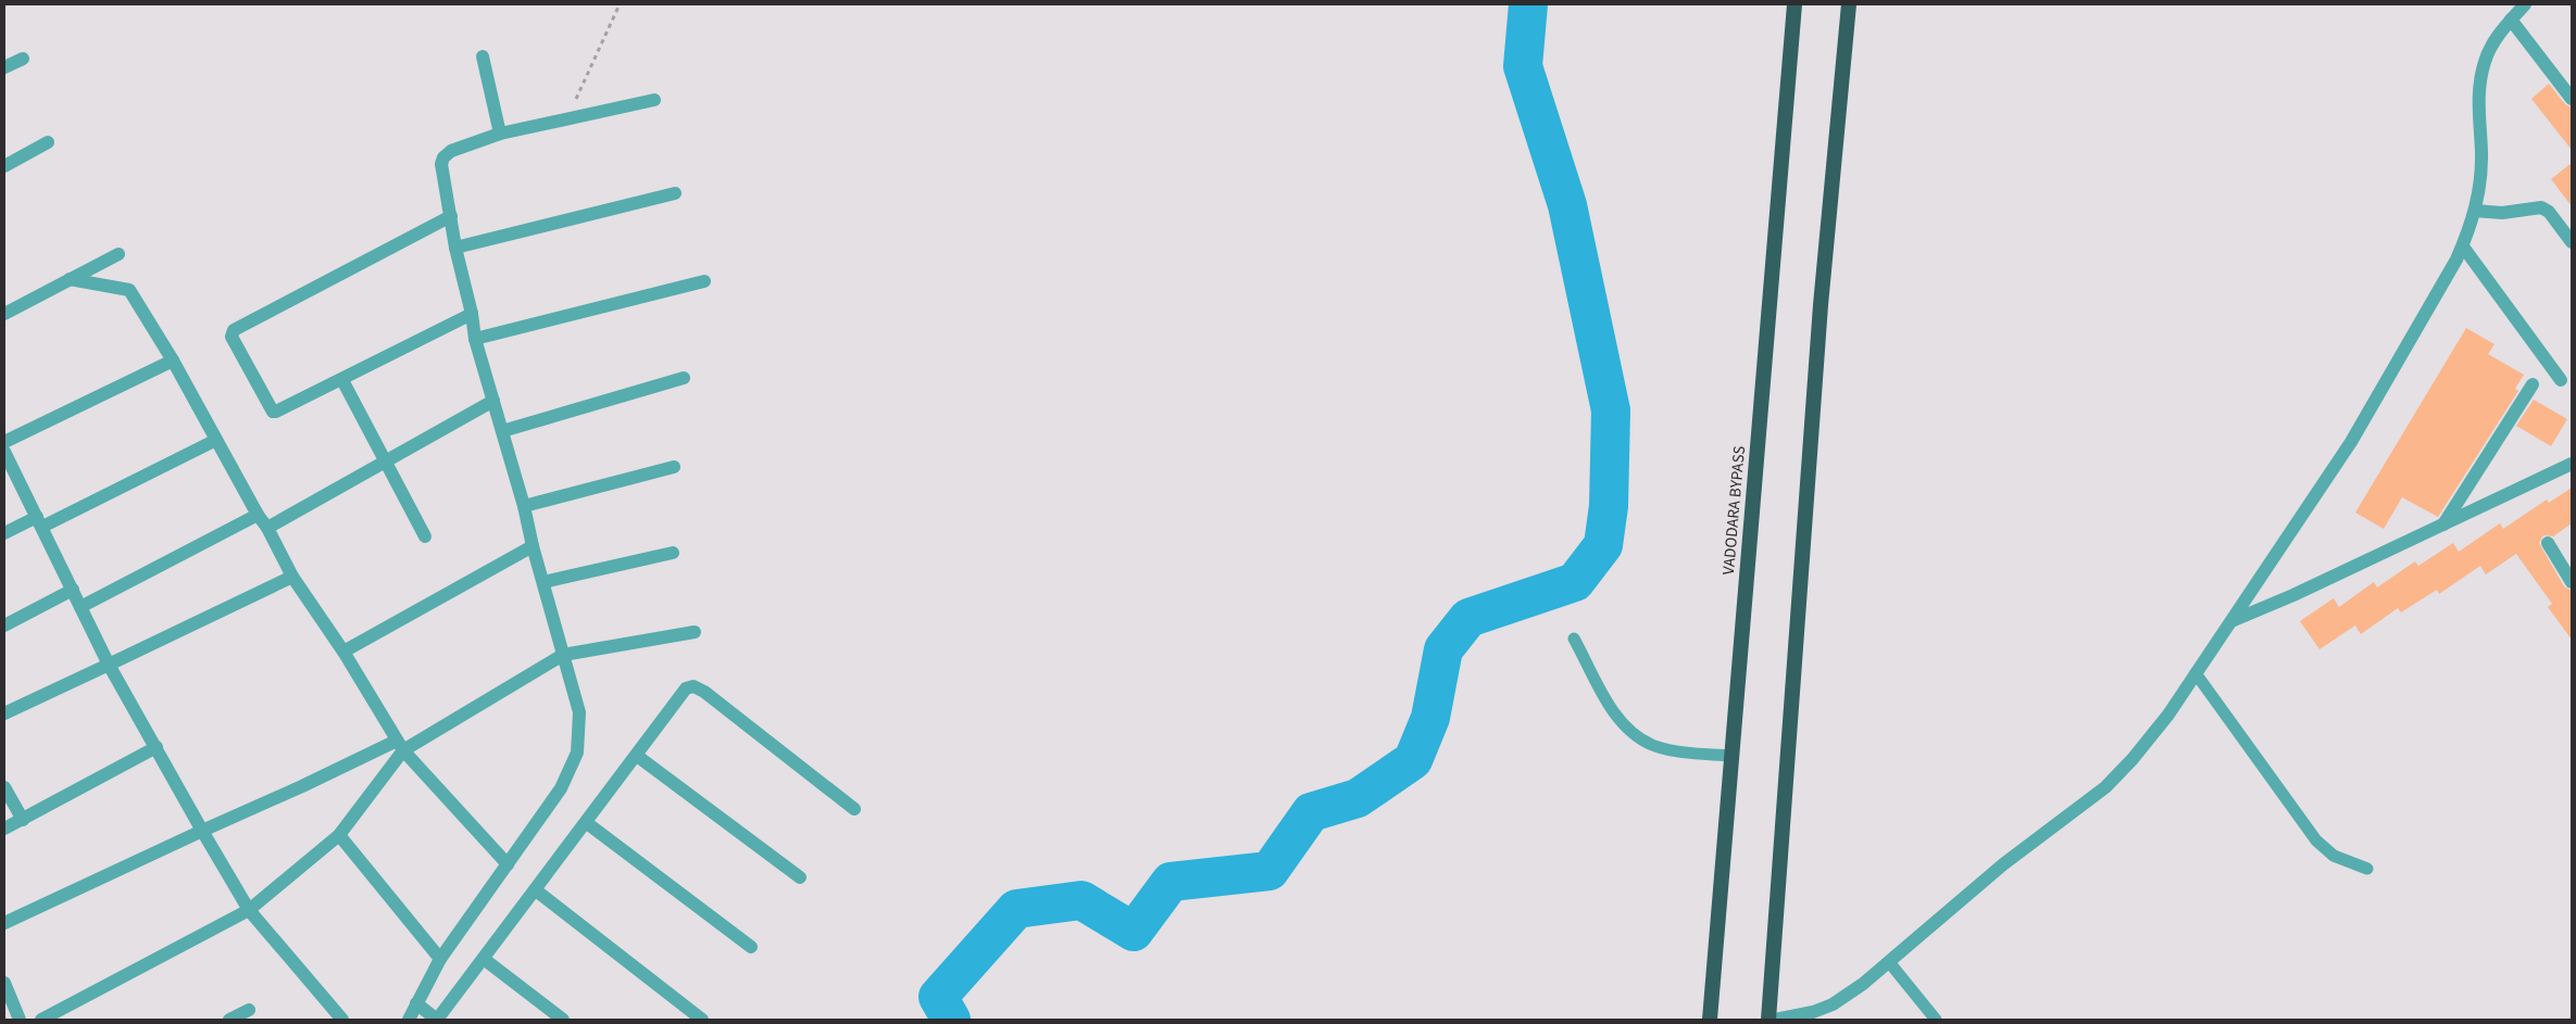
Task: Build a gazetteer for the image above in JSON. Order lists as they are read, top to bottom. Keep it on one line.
{"streets":{"highway":["VADODARA BYPASS"]}}
